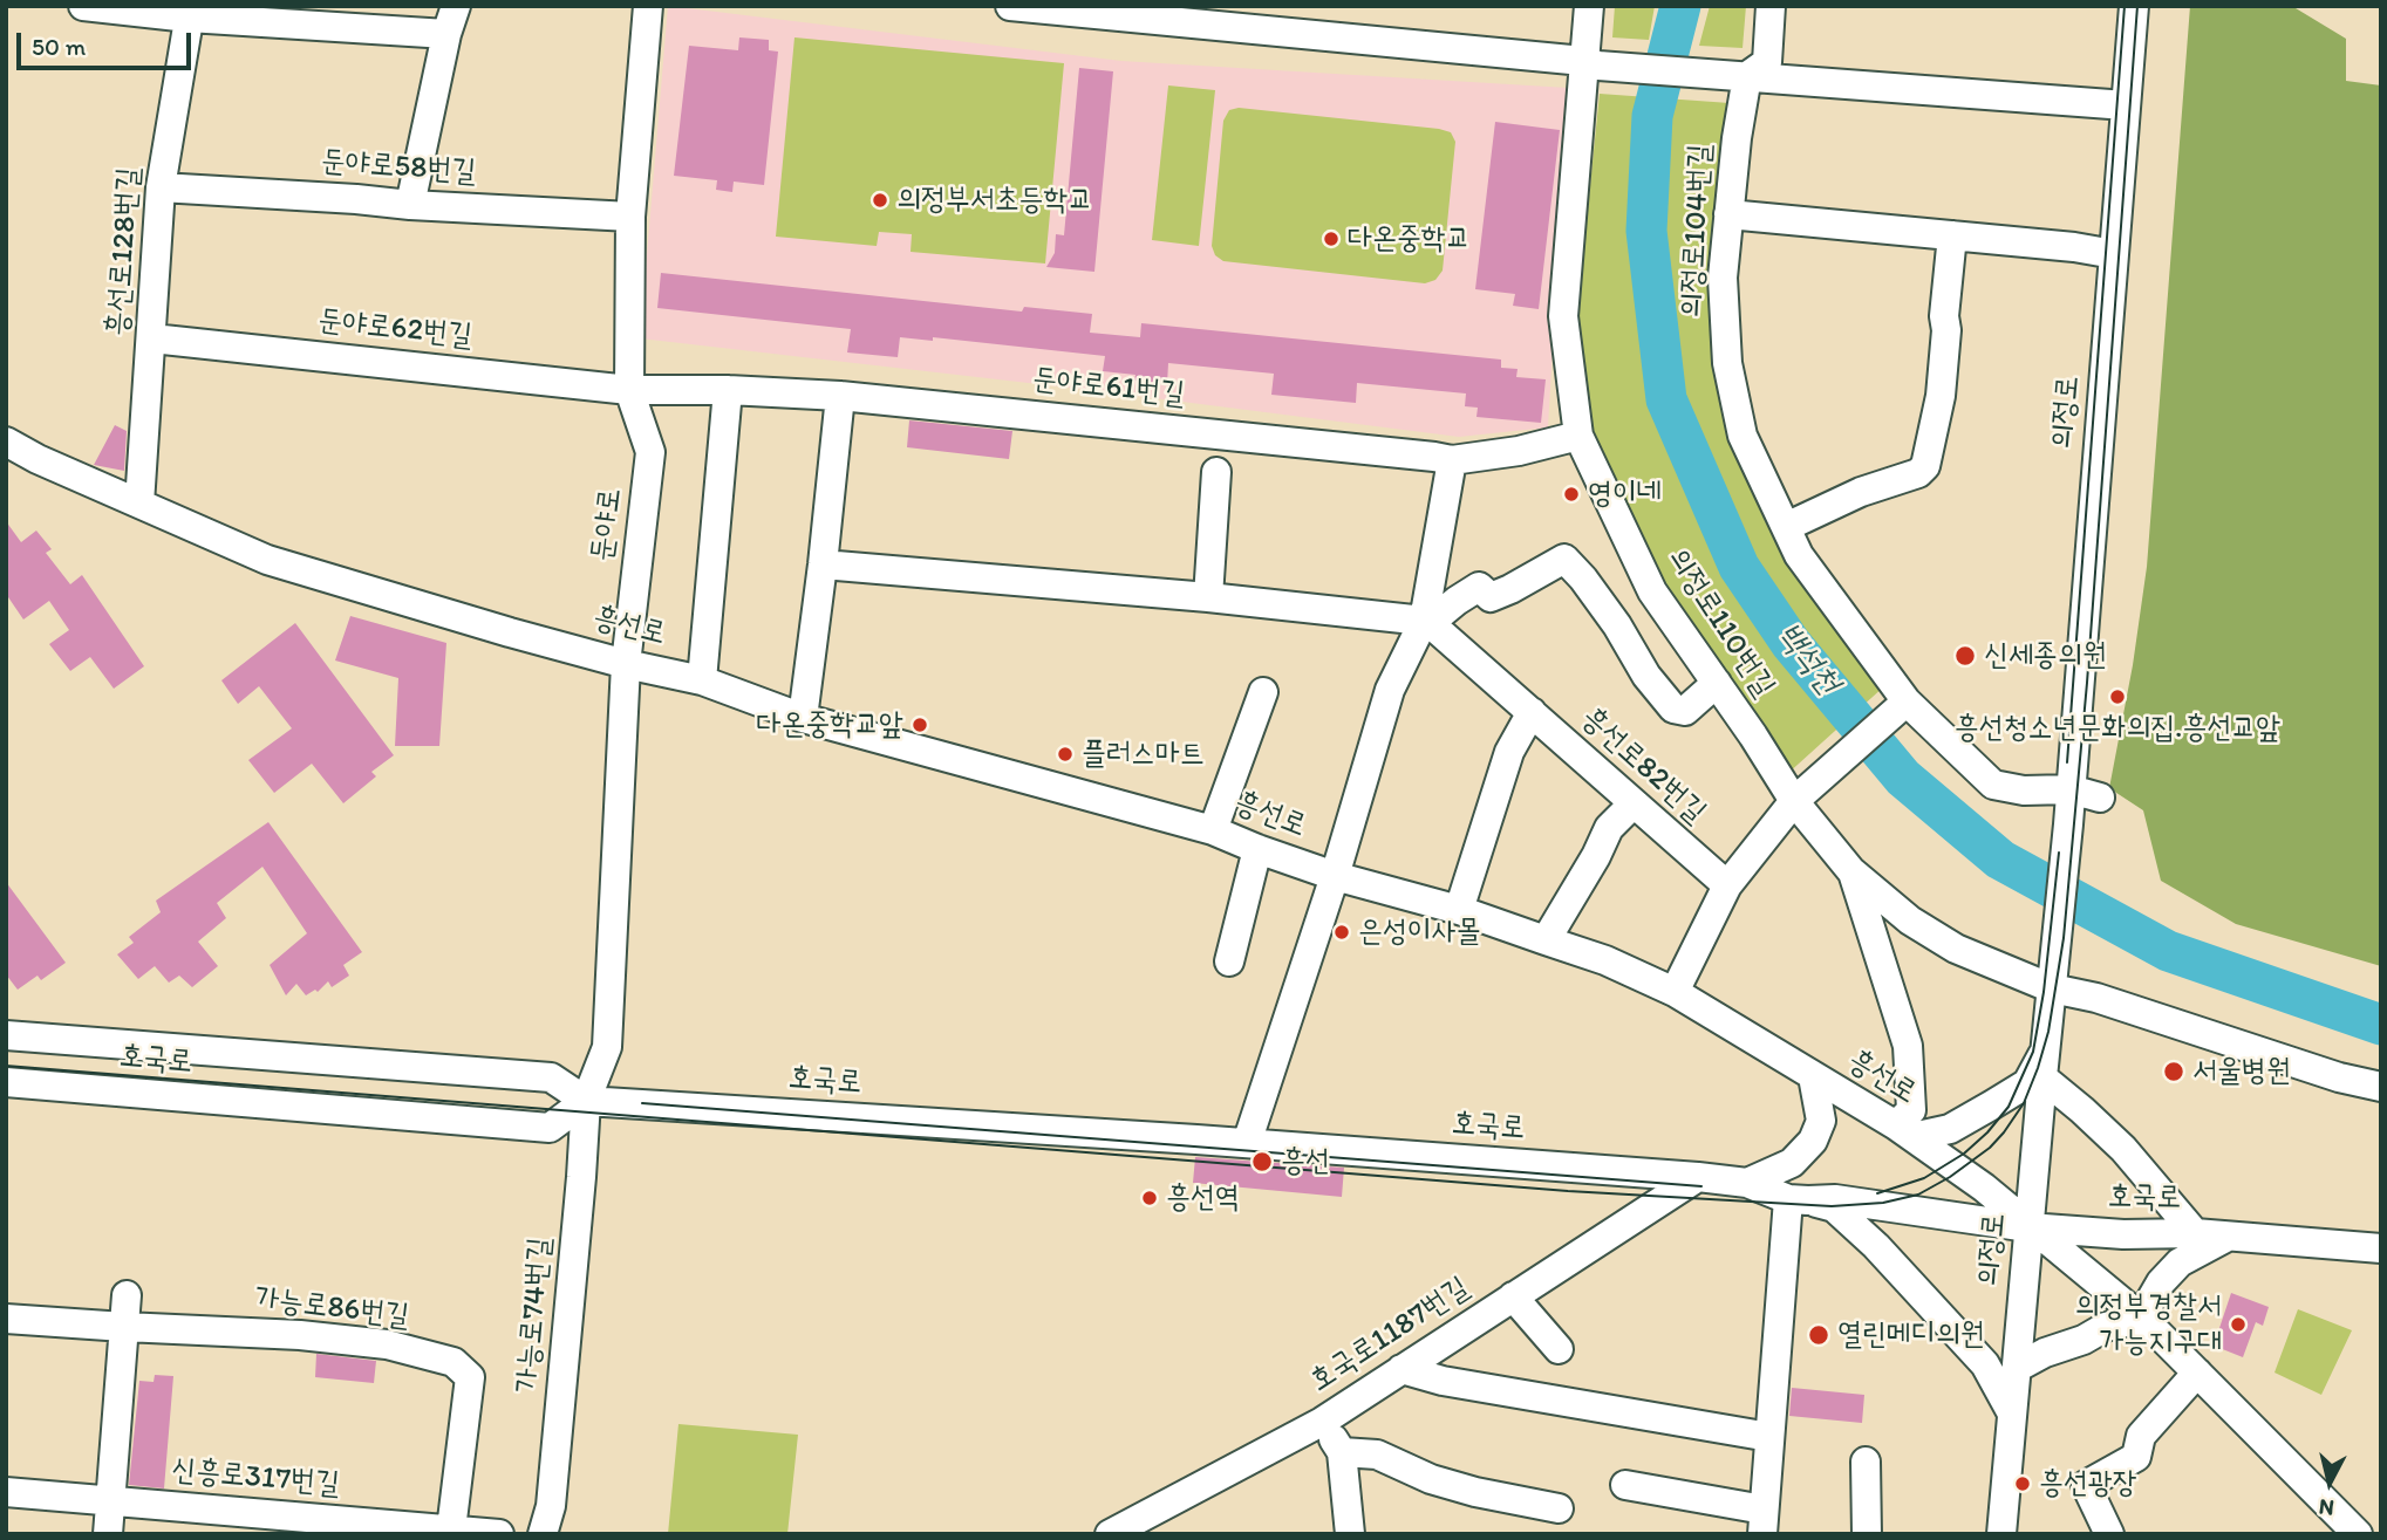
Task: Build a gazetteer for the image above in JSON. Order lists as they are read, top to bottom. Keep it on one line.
{"streets":{"street":["둔야로58번길","의정로104번길","흥선로128번길","둔야로62번길","둔야로61번길","의정로","둔야로","의정로110번길","흥선로","흥선로82번길","호국로","가능로86번길","가능로74번길","호국로1187번길","신흥로317번길"]},"crossings":[["둔야로58번길","흥선로128번길"],["둔야로58번길","둔야로"],["의정로104번길","의정로"],["흥선로128번길","둔야로62번길"],["흥선로128번길","흥선로"],["둔야로62번길","둔야로61번길"],["둔야로62번길","둔야로"],["둔야로61번길","둔야로"],["둔야로61번길","의정로110번길"],["의정로","의정로110번길"],["의정로","흥선로"],["의정로","호국로"],["둔야로","흥선로"],["둔야로","호국로"],["둔야로","가능로74번길"],["흥선로","호국로"],["호국로","가능로74번길"],["호국로","호국로1187번길"],["가능로86번길","신흥로317번길"]],"water":["백석천"],"places":["의정부서초등학교","다온중학교","영이네","신세종의원","흥선청소년문화의집.흥선교앞","다온중학교앞","플러스마트","은성이사몰","서울병원","흥선","흥선역","의정부경찰서 가능지구대","열린메디의원","흥선광장"],"scale_bar":"50 m","north":"bottom"}
